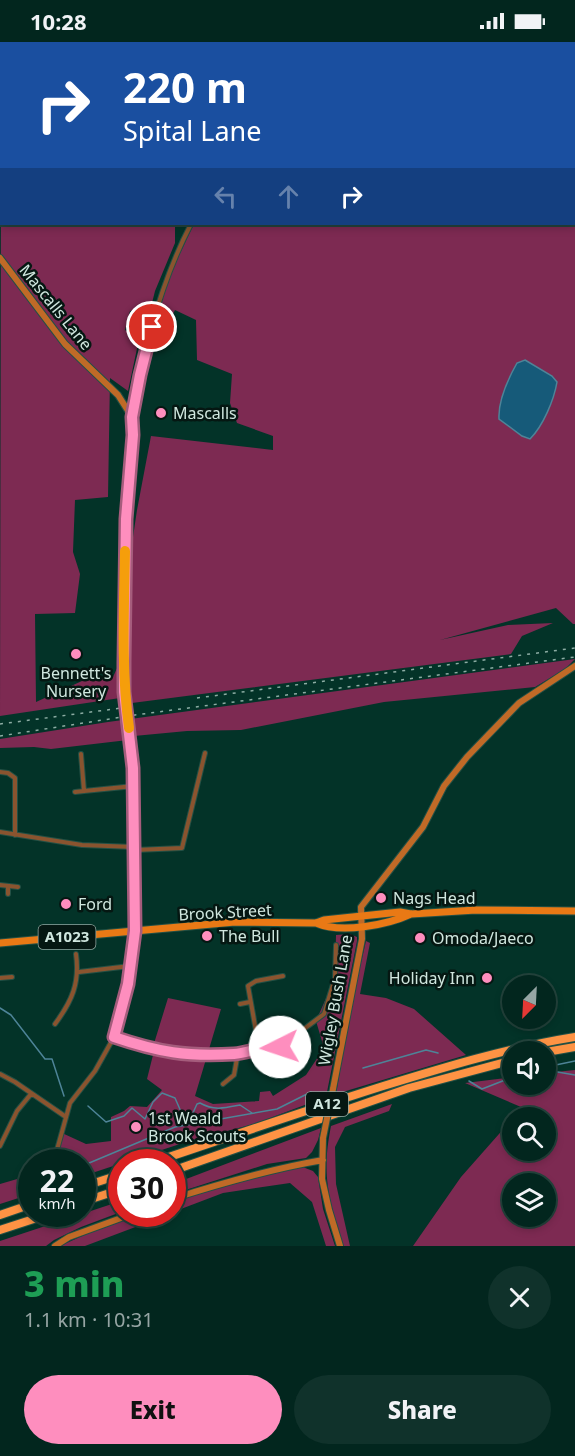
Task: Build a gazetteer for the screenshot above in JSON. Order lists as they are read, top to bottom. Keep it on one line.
{"streets":{"highway":["A12"],"main road":["Brook Street","A1023"],"street":["Mascalls Lane","Wigley Bush Lane"]},"crossings":[["Mascalls Lane","Brook Street"],["Mascalls Lane","A1023"],["Brook Street","A1023"],["Brook Street","Wigley Bush Lane"]],"places":["Mascalls","Bennett's Nursery","Nags Head","Ford","The Bull","Omoda/Jaeco","Holiday Inn","1st Weald Brook Scouts"],"north":"bottom left","page":{"status":"10:28","turn":["220 m","Spital Lane"],"speed":"22 km/h","limit":"30","heading":["3 min","1.1 km · 10:31"],"buttons":["Exit","Share"]}}
